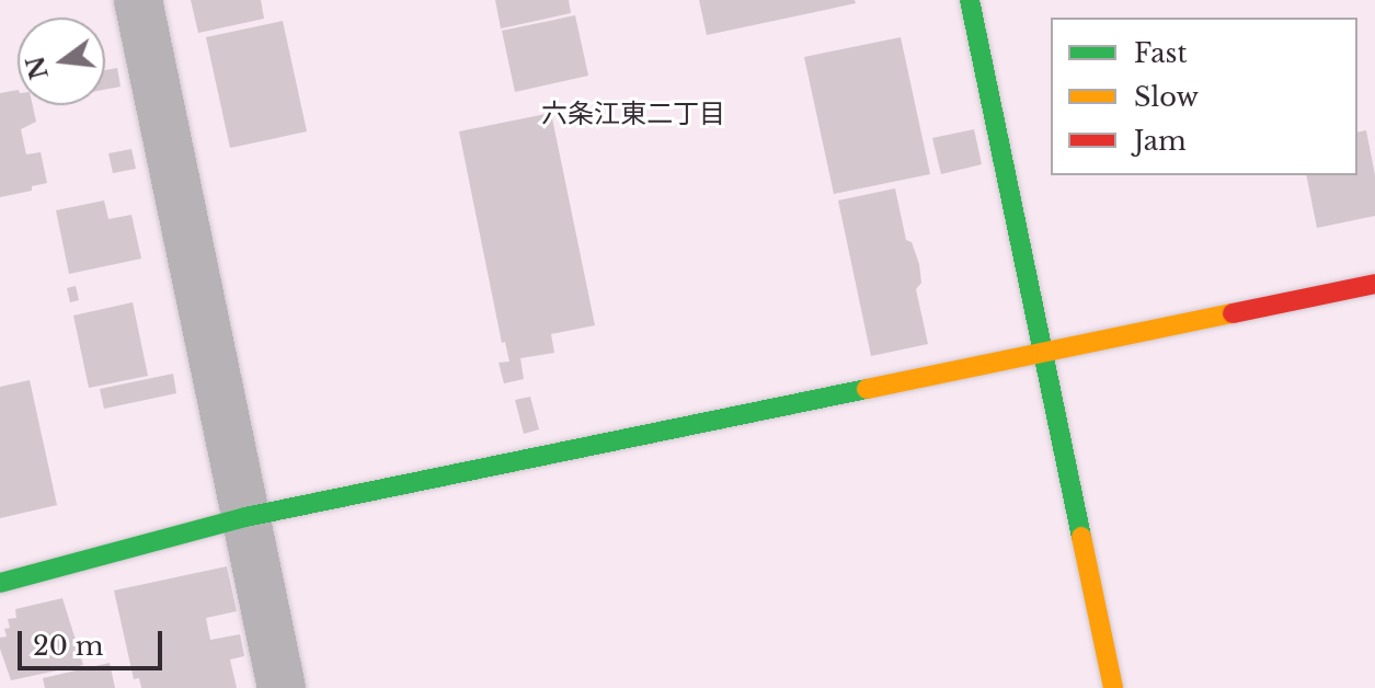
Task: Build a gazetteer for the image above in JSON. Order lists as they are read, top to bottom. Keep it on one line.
{"districts":["六条江東二丁目"],"legend":["Fast","Slow","Jam"],"scale_bar":"20 m","north":"left"}
